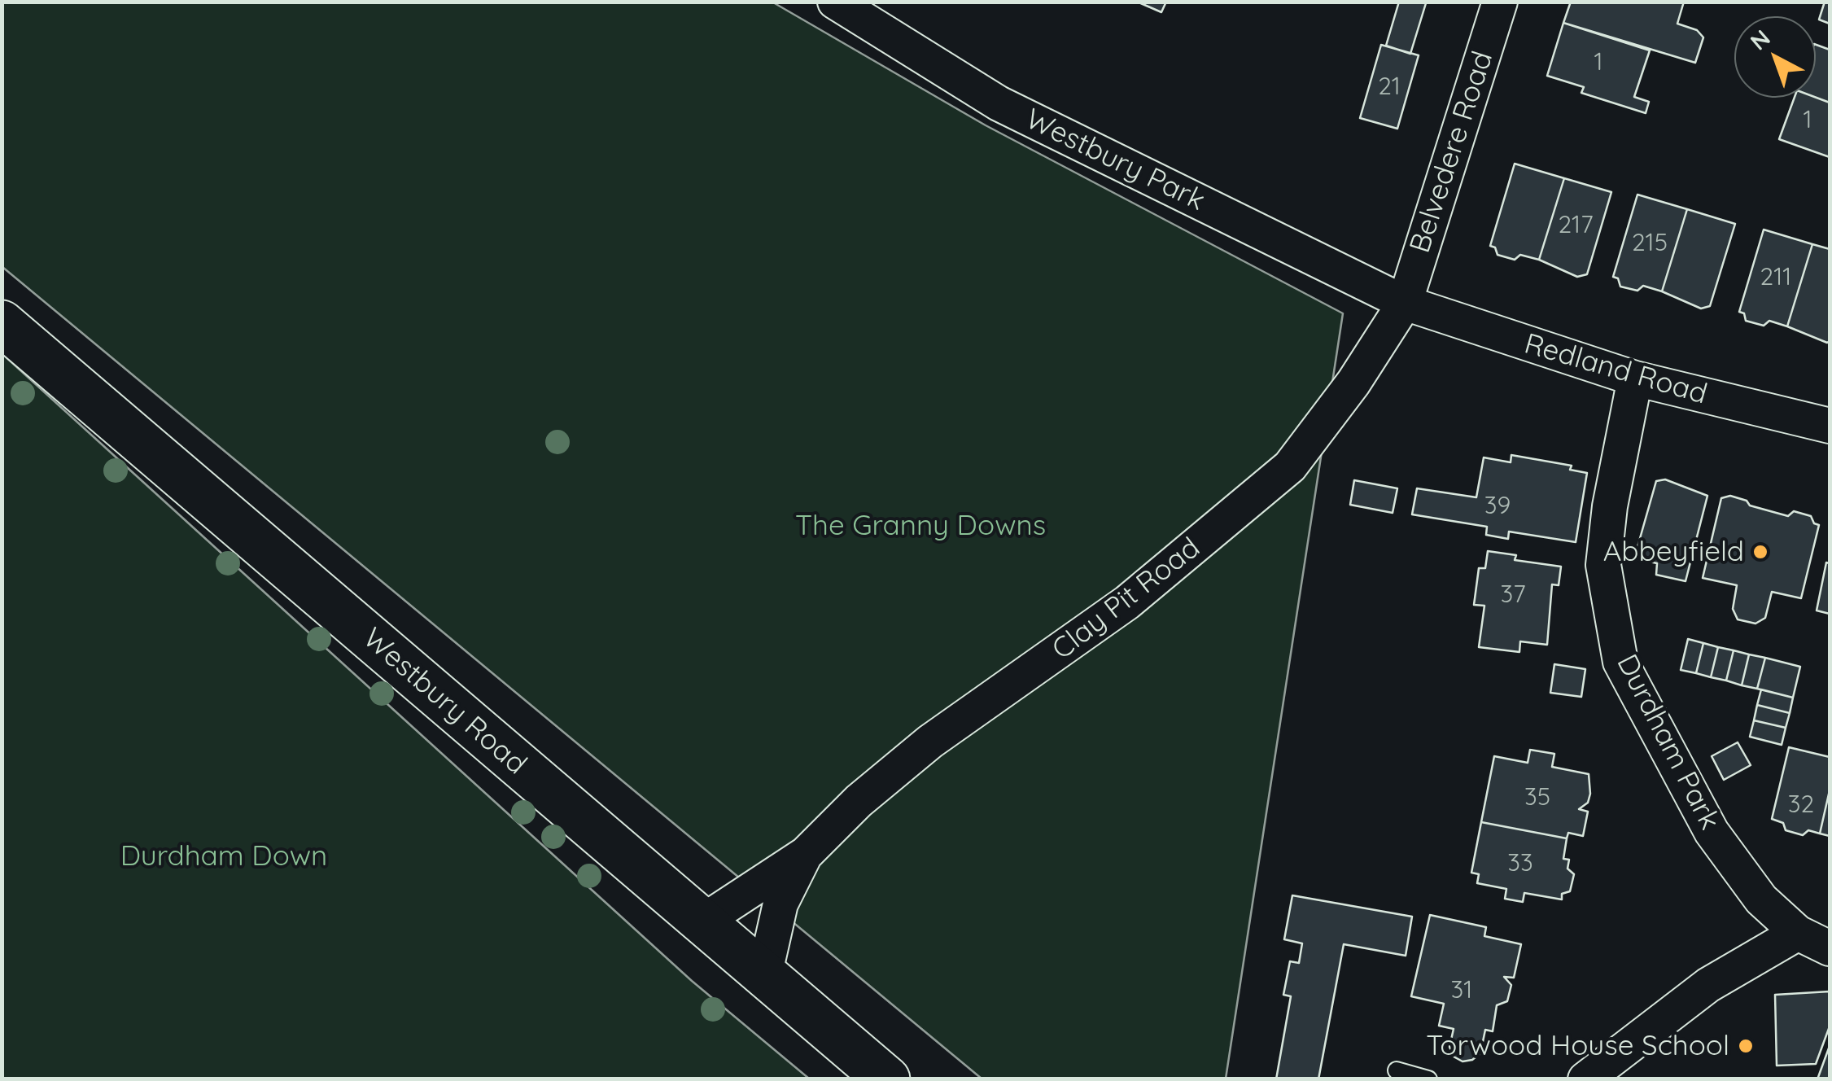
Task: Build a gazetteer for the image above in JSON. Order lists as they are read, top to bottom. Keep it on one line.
{"streets":{"main road":["Westbury Road"],"street":["Belvedere Road","Westbury Park","Redland Road","Clay Pit Road","Durdham Park"]},"crossings":[["Belvedere Road","Westbury Park"],["Belvedere Road","Redland Road"],["Belvedere Road","Clay Pit Road"],["Westbury Park","Redland Road"],["Westbury Park","Clay Pit Road"],["Redland Road","Clay Pit Road"],["Redland Road","Durdham Park"],["Clay Pit Road","Westbury Road"]],"parks":["The Granny Downs","Durdham Down"],"places":["Abbeyfield","Torwood House School"],"house_numbers":["1","21","1","217","215","211","39","37","35","32","33","31"],"north":"top left"}
